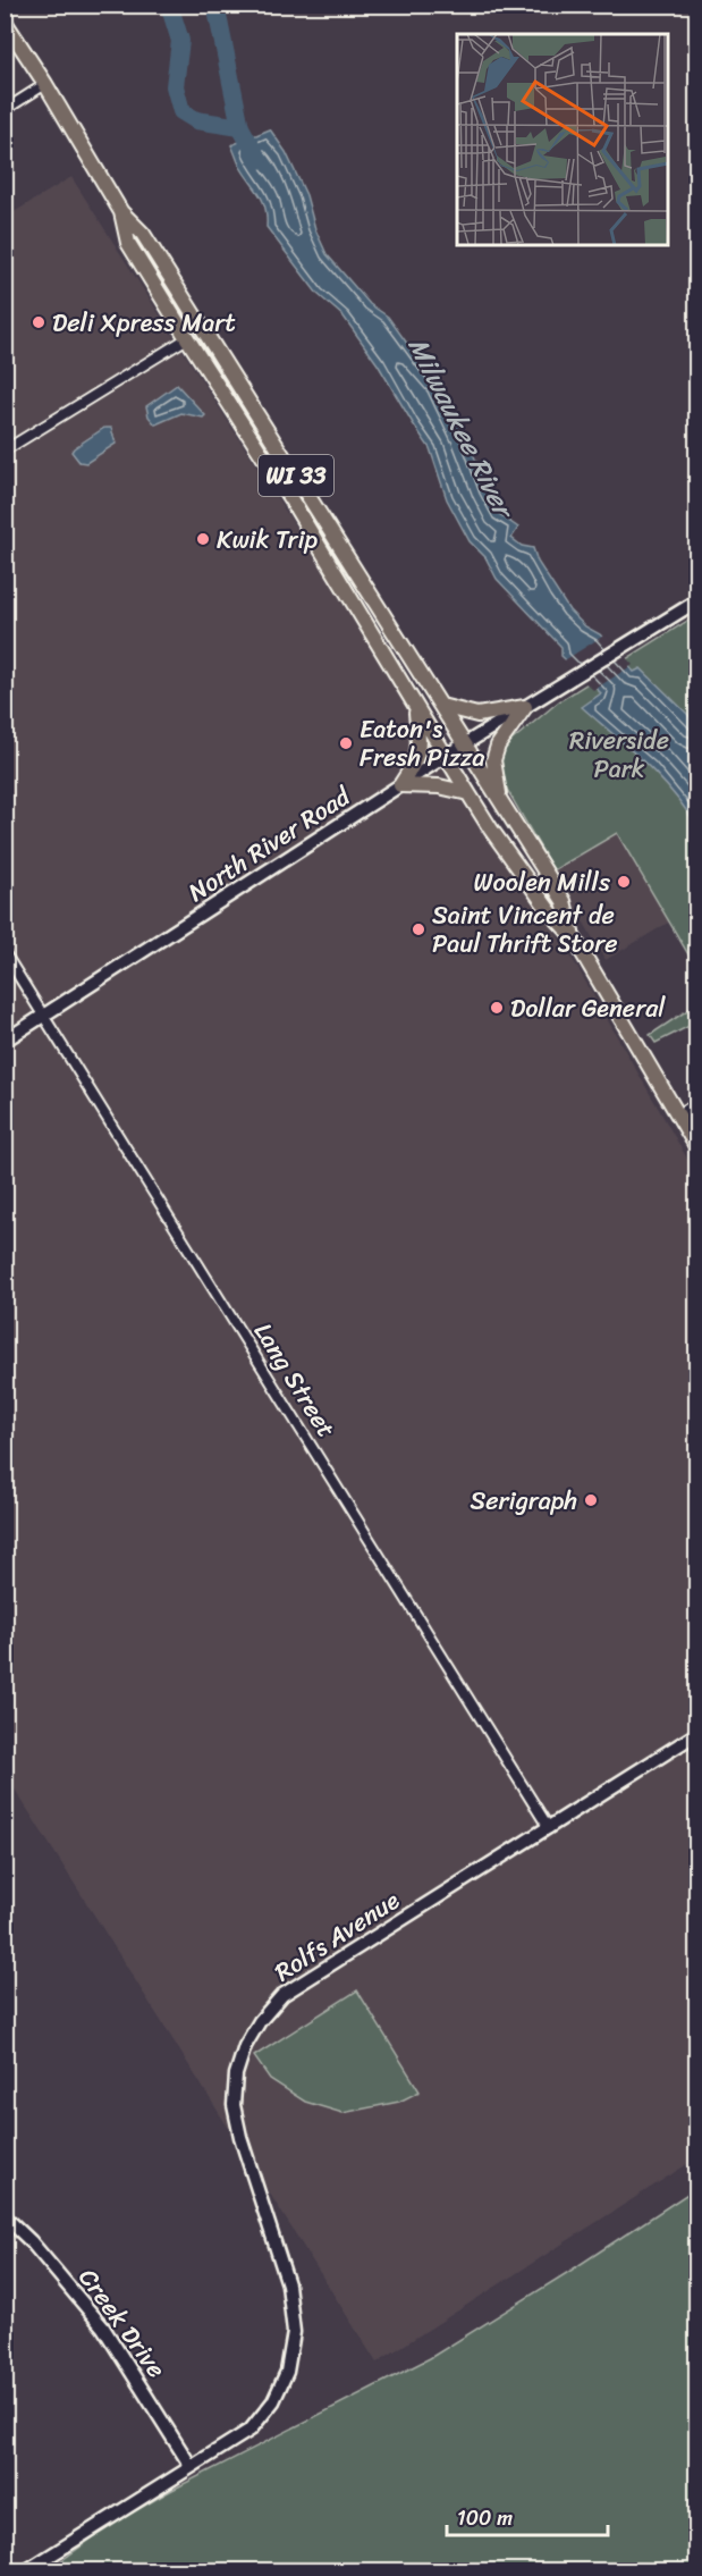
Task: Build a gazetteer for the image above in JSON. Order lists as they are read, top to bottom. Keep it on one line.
{"streets":{"main road":["WI 33"],"street":["North River Road","Lang Street","Rolfs Avenue","Creek Drive"]},"crossings":[["WI 33","North River Road"],["North River Road","Lang Street"],["Lang Street","Rolfs Avenue"],["Rolfs Avenue","Creek Drive"]],"water":["Milwaukee River"],"parks":["Riverside Park"],"places":["Deli Xpress Mart","Kwik Trip","Eaton's Fresh Pizza","Woolen Mills","Saint Vincent de Paul Thrift Store","Dollar General","Serigraph"],"scale_bar":"100 m"}
